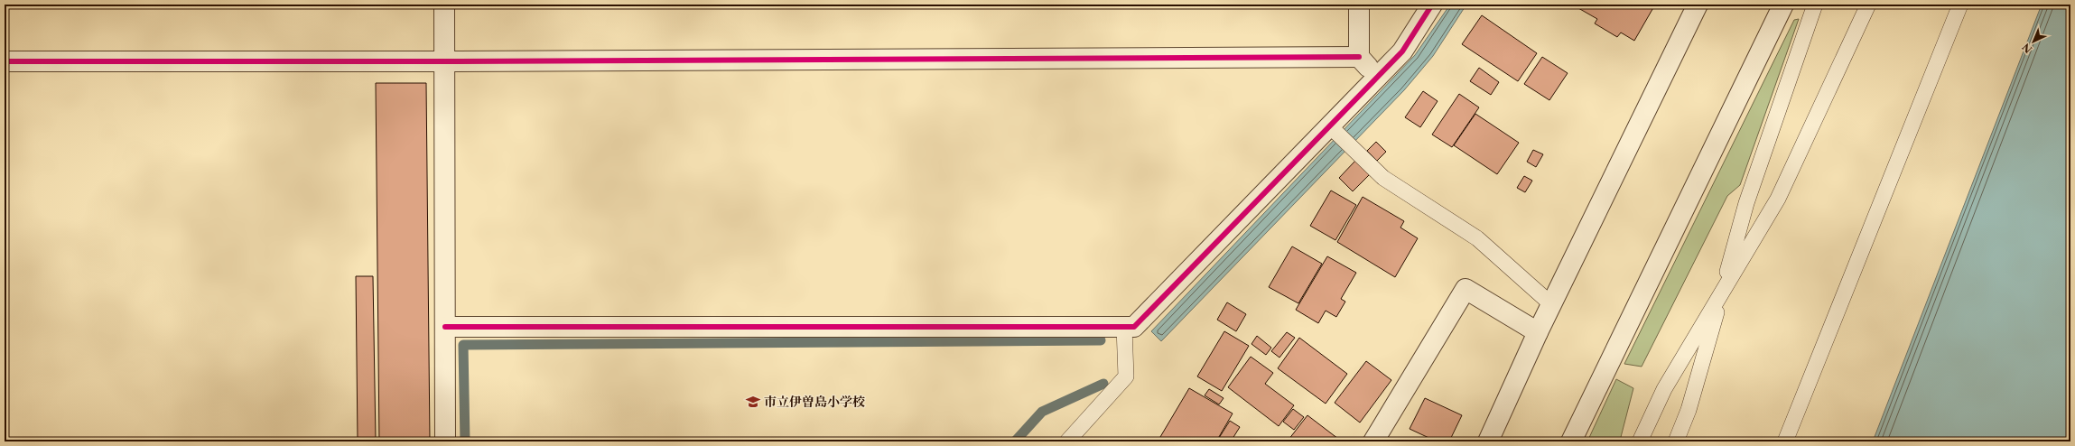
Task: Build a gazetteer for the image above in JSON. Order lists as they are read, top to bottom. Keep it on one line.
{"places":{"school or university":["市立伊曽島小学校"]},"north":"bottom left"}
